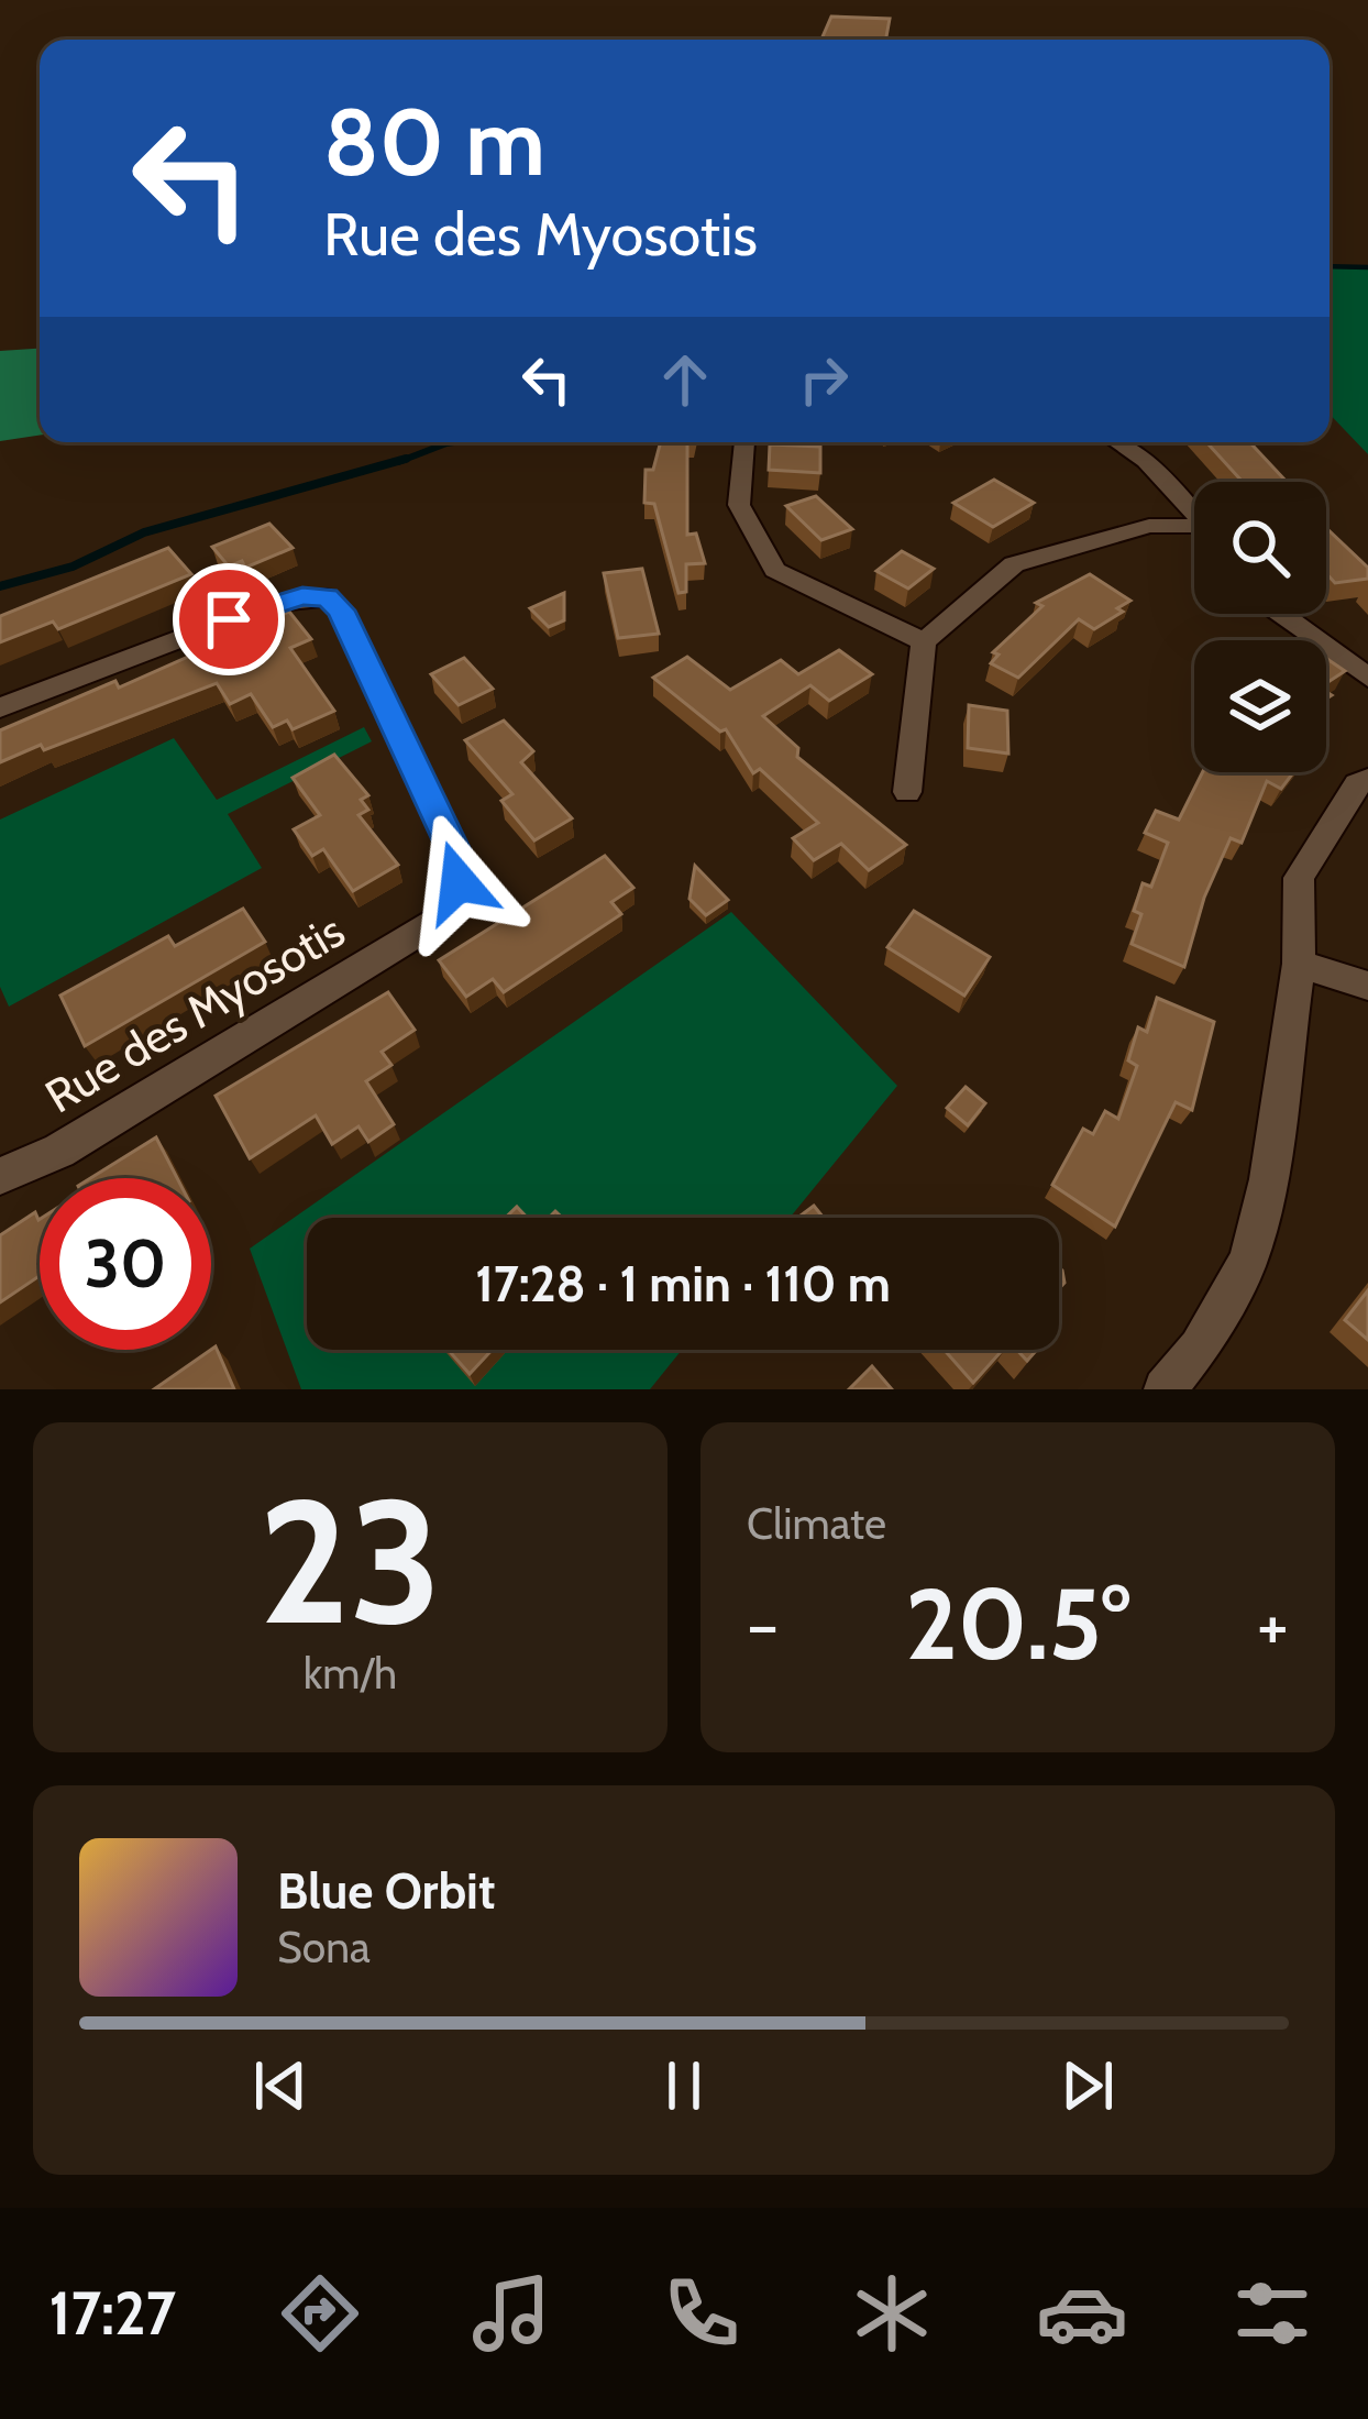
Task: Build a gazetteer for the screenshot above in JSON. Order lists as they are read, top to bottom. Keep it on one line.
{"streets":{"street":["Rue des Myosotis"]},"page":{"turn":["80 m","Rue des Myosotis"],"limit":"30","trip":"17:28 · 1 min · 110 m","tile":[["23","km/h"],"Climate"],"heat":["−","20.5°","+"],"song":["Blue Orbit","Sona"],"tabs":"17:27"}}
